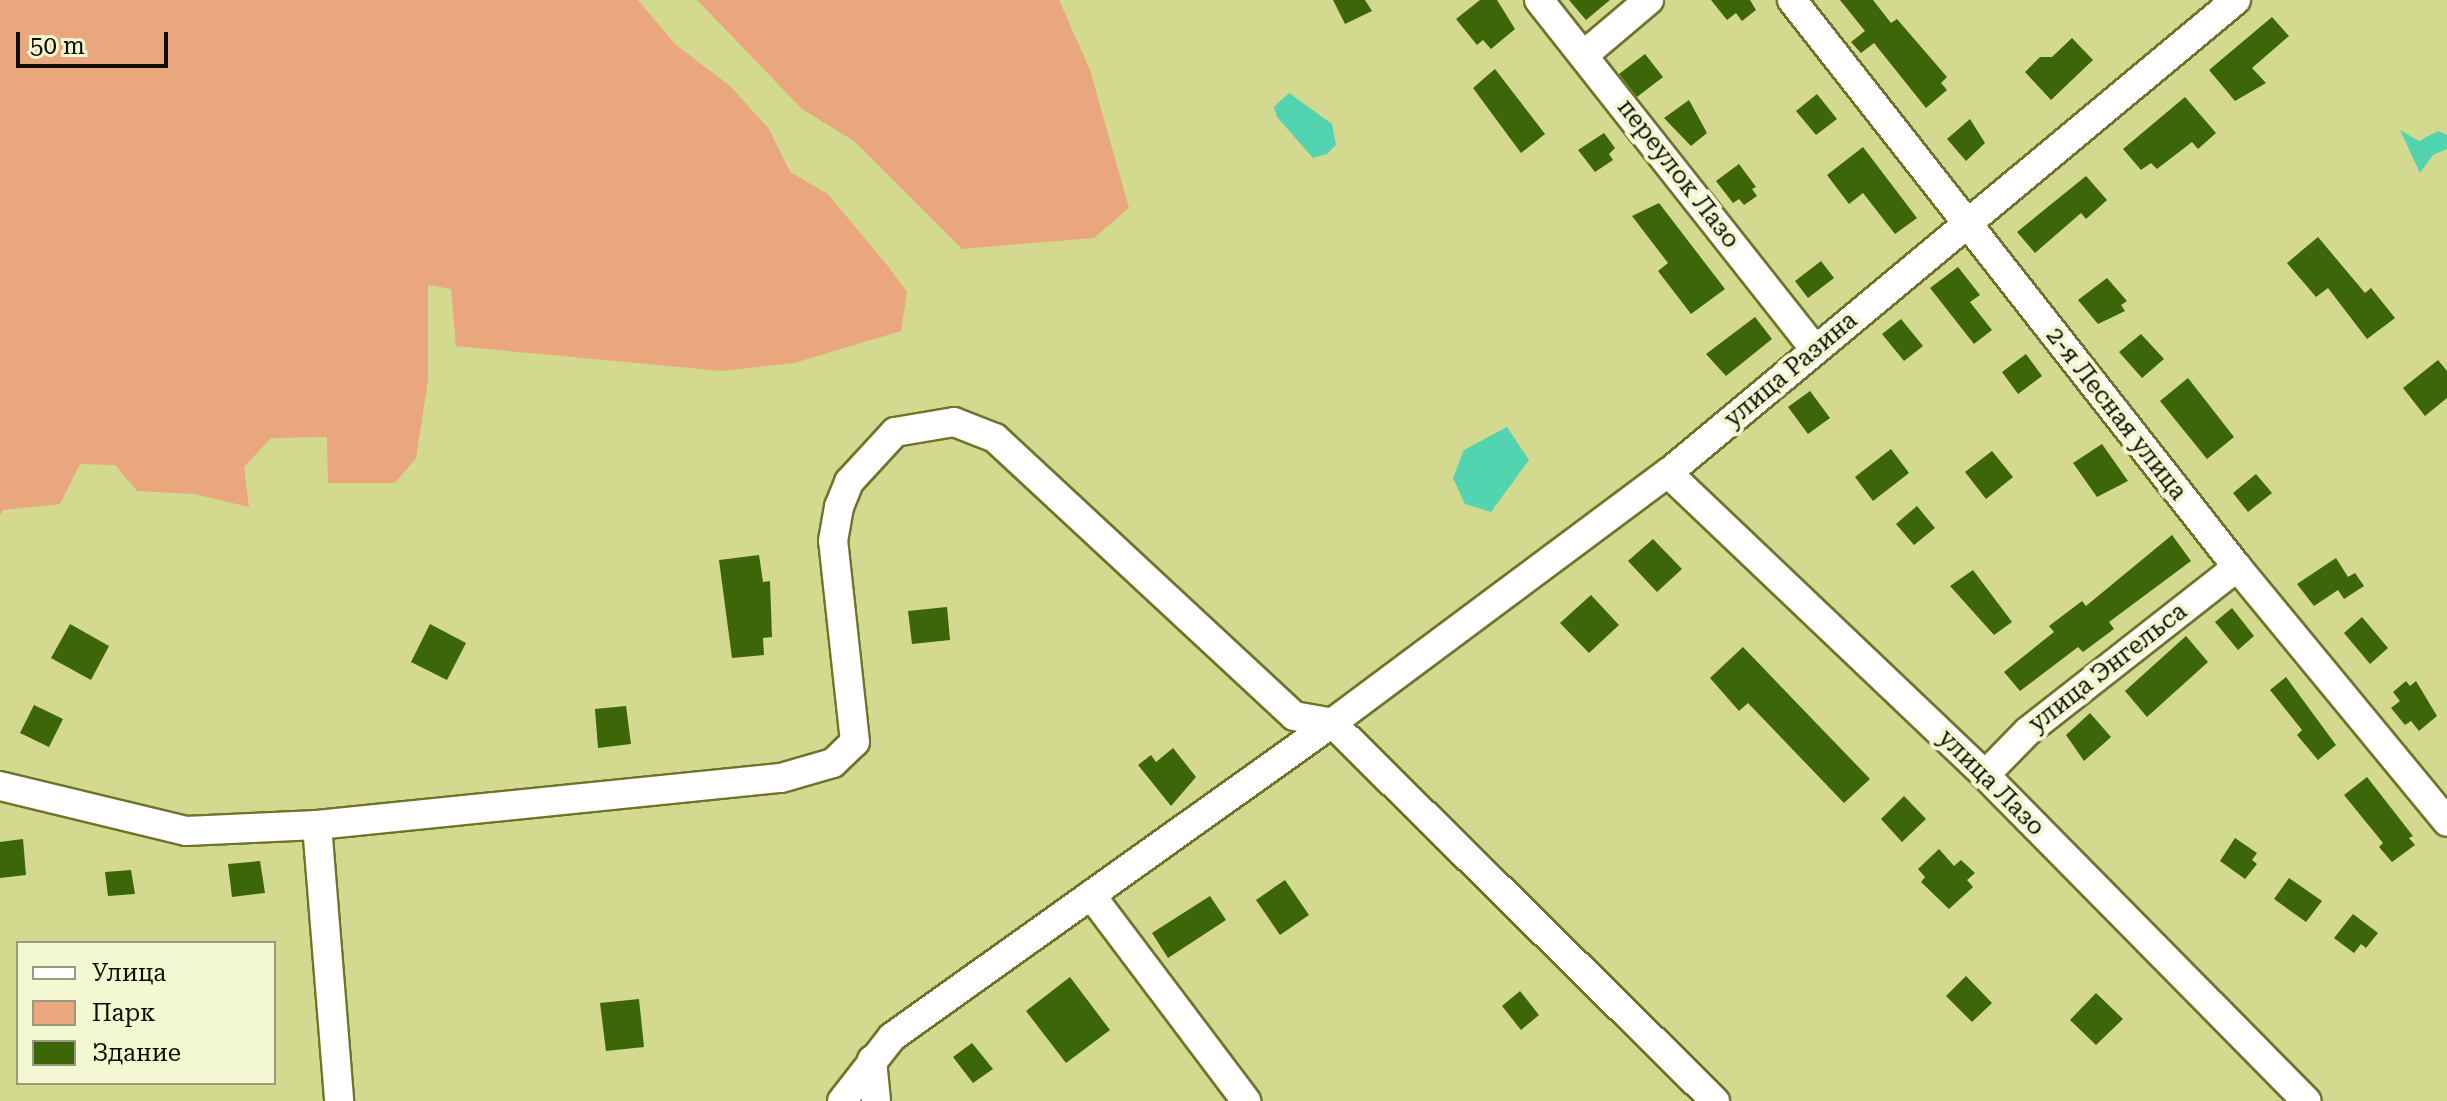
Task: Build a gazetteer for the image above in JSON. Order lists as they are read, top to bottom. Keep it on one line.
{"streets":{"street":["переулок Лазо","улица Разина","2-я Лесная улица","улица Энгельса","улица Лазо"]},"crossings":[["переулок Лазо","улица Разина"],["улица Разина","2-я Лесная улица"],["улица Разина","улица Лазо"],["2-я Лесная улица","улица Энгельса"],["улица Энгельса","улица Лазо"]],"legend":["Улица","Парк","Здание"],"scale_bar":"50 m"}
